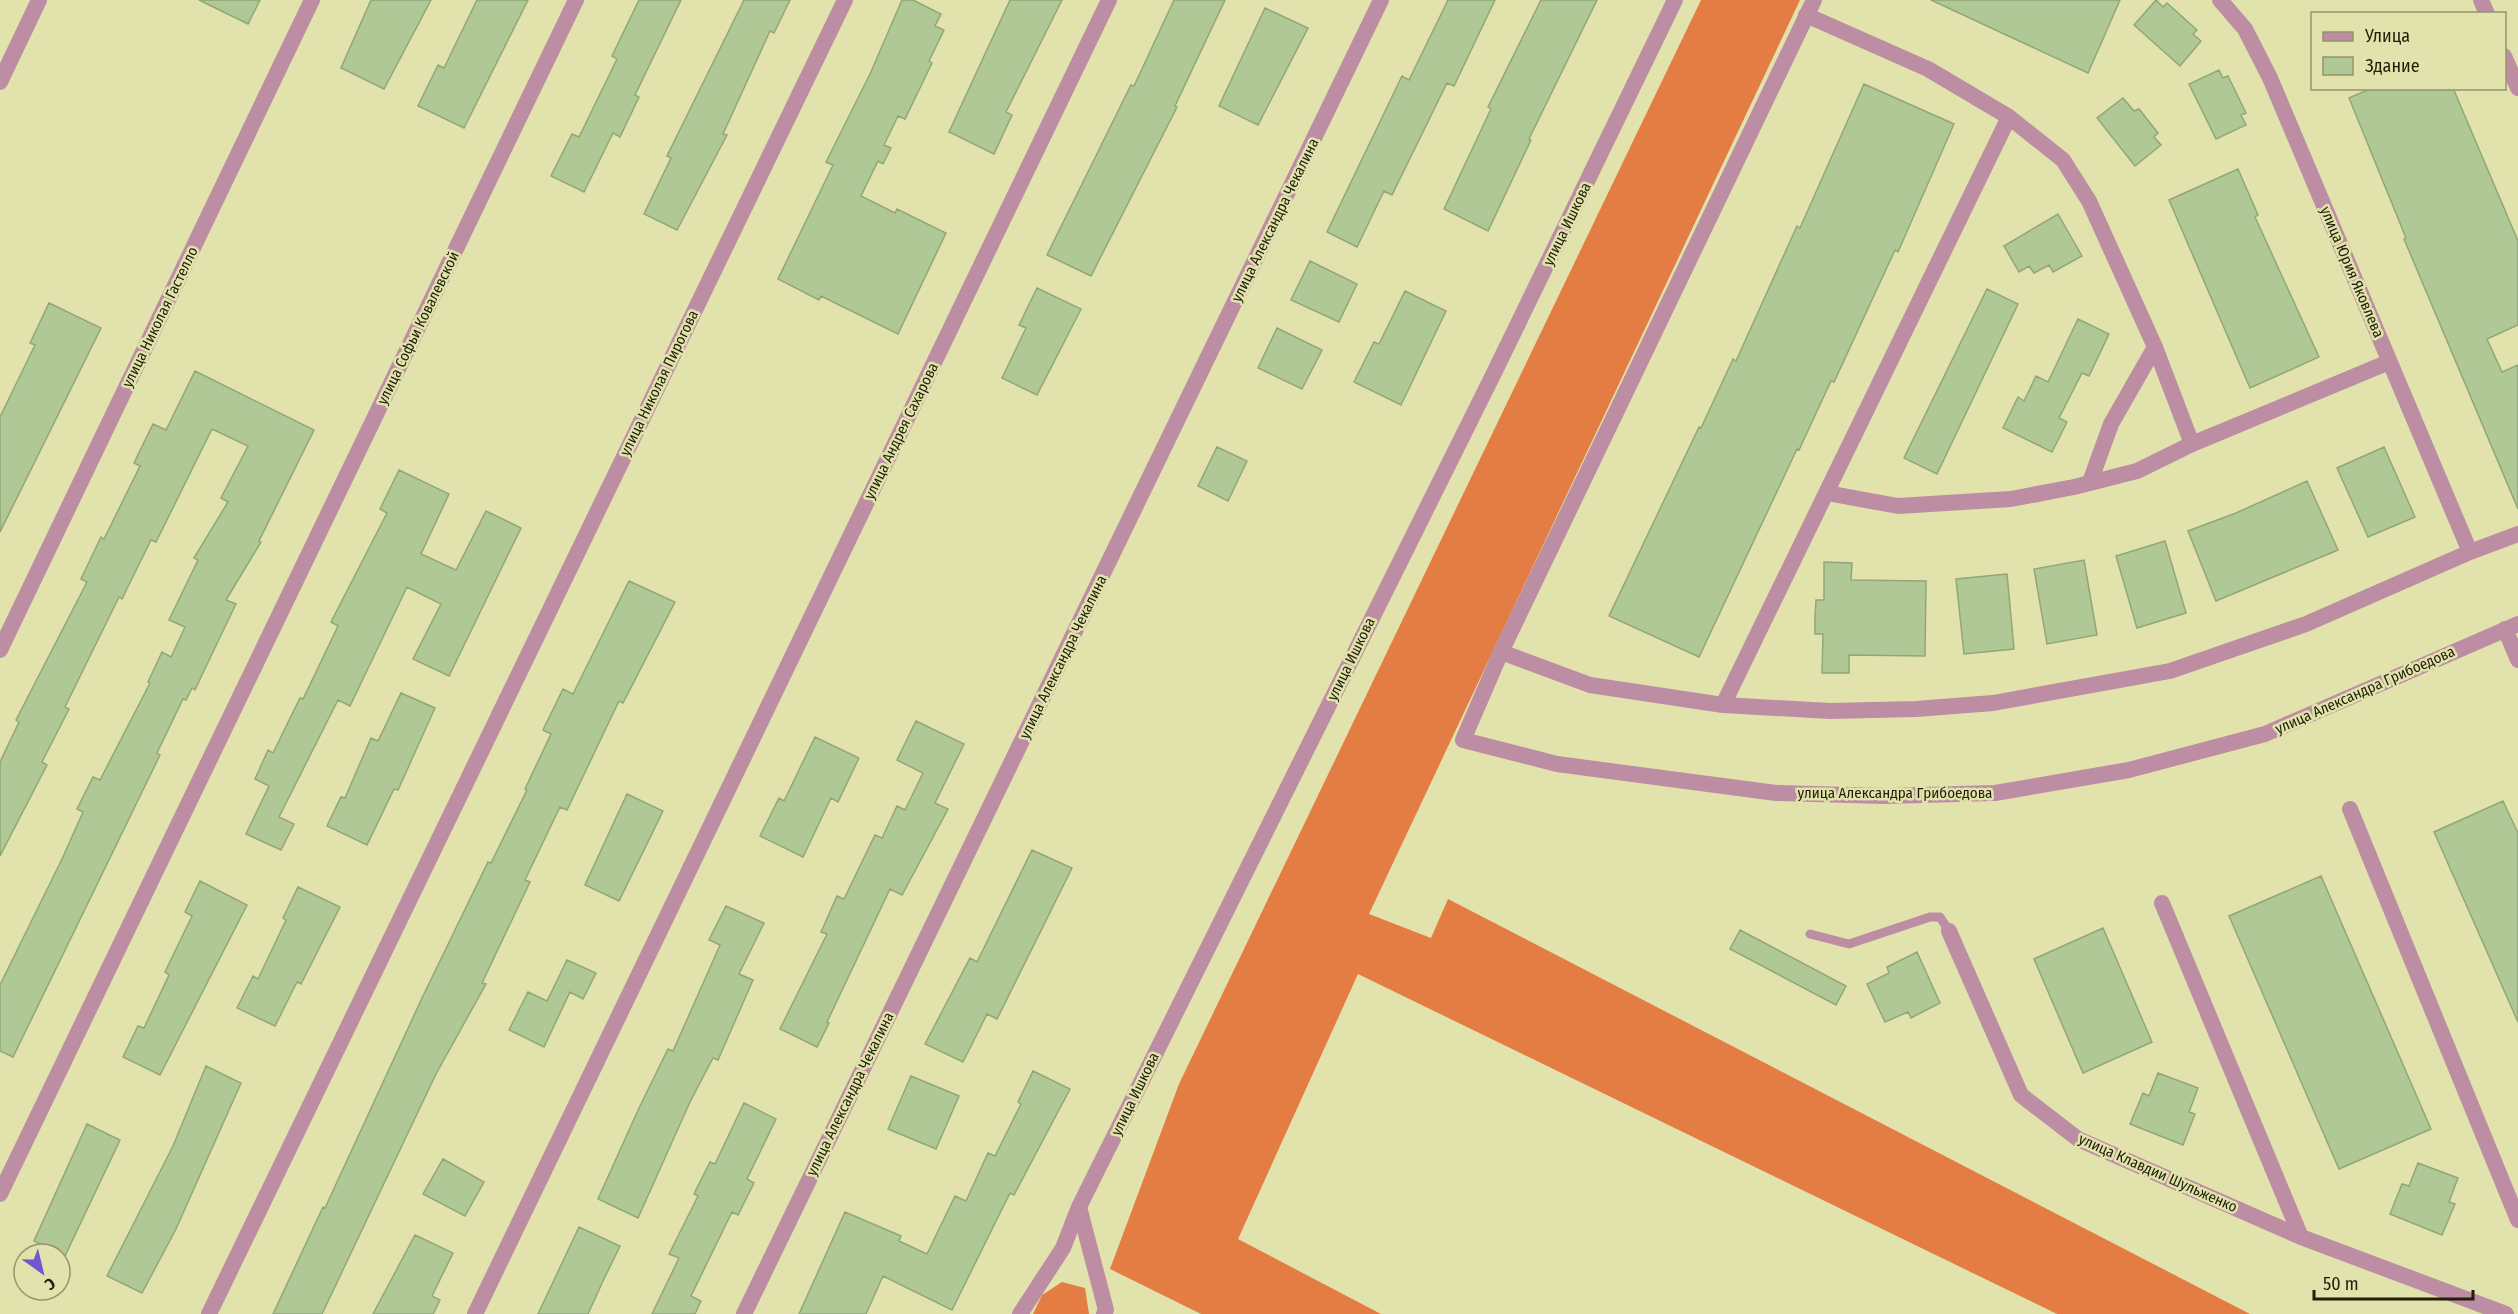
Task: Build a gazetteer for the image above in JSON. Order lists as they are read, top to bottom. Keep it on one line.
{"streets":{"street":["улица Александра Чекалина","улица Ишкова","улица Юрия Яковлева","улица Николая Гастелло","улица Софьи Ковалевской","улица Николая Пирогова","улица Андрея Сахарова","улица Александра Грибоедова","улица Клавдии Шульженко"]},"legend":["Улица","Здание"],"scale_bar":"50 m","north":"bottom right"}
